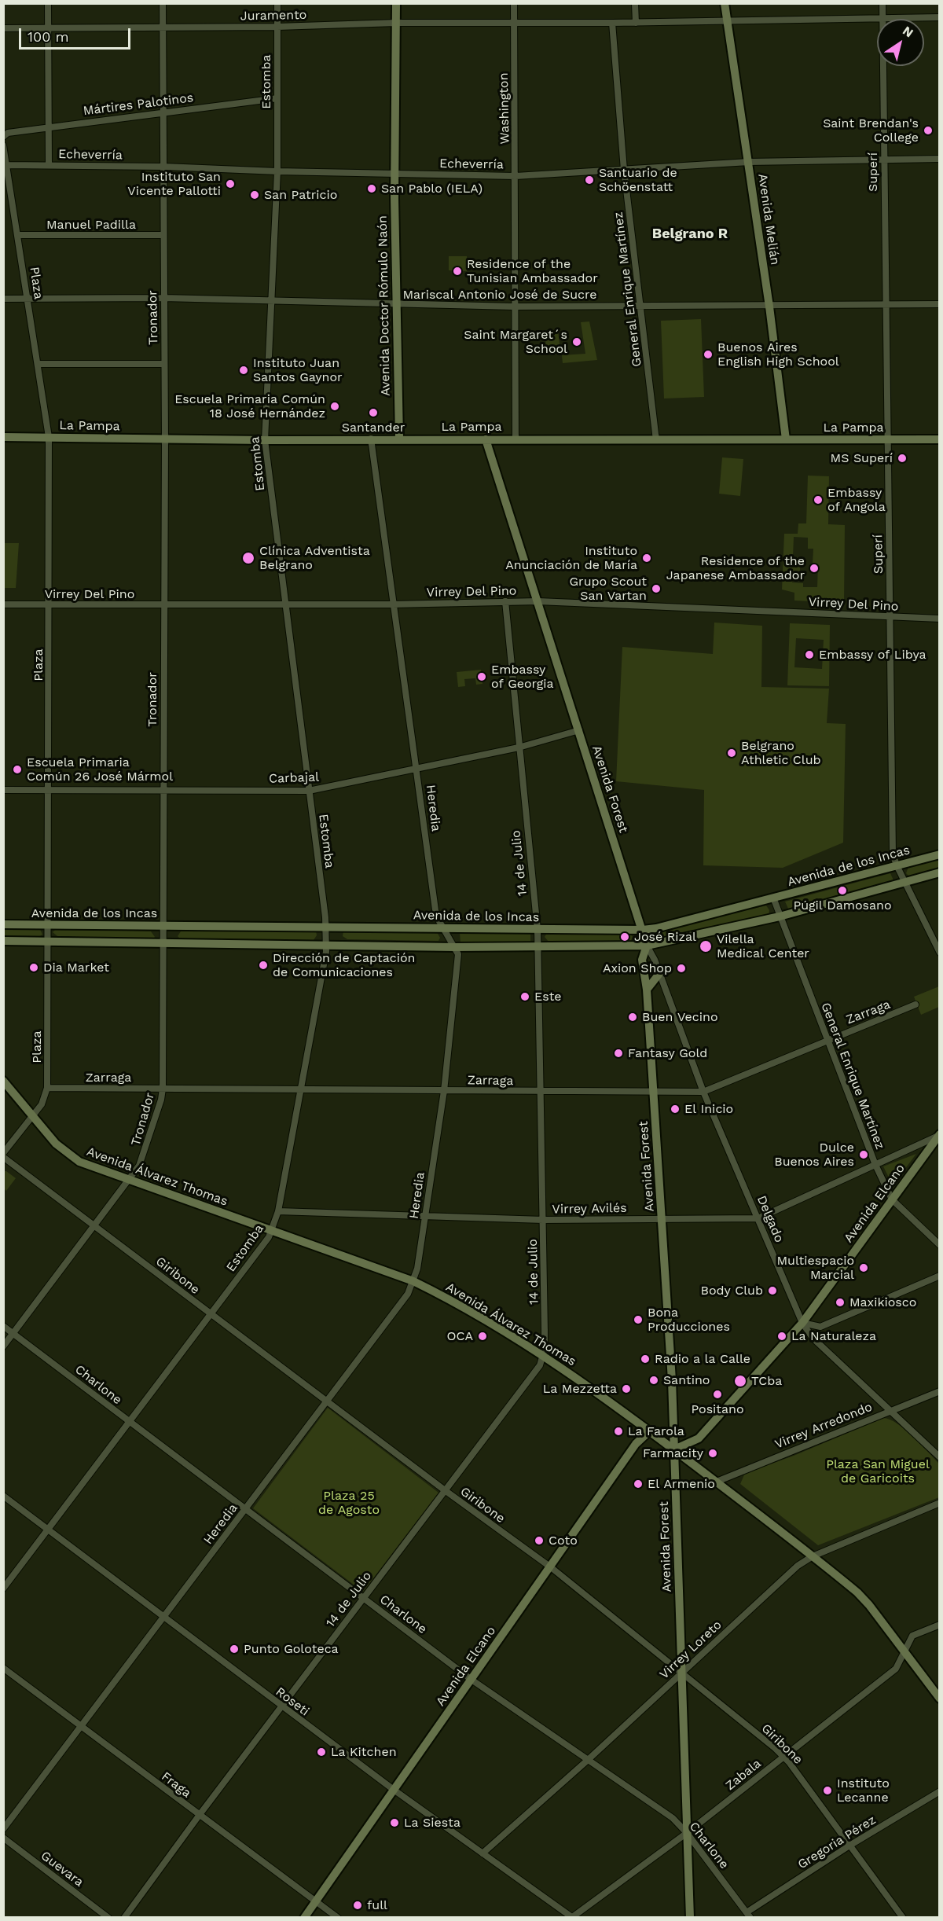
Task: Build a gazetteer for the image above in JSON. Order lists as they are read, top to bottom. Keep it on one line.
{"streets":{"main road":["Avenida Melián","Avenida Doctor Rómulo Naón","La Pampa","Avenida Forest","Avenida de los Incas","Avenida Álvarez Thomas","Avenida Elcano"],"street":["Juramento","Estomba","Mártires Palotinos","Washington","Echeverría","Superí","Manuel Padilla","Plaza","General Enrique Martínez","Mariscal Antonio José de Sucre","Tronador","Virrey Del Pino","Carbajal","Heredia","14 de Julio","Zarraga","Virrey Avilés","Delgado","Giribone","Charlone","Virrey Arredondo","Virrey Loreto","Roseti","Zabala","Fraga","Gregoria Pérez","Guevara"]},"crossings":[["Juramento","Estomba"],["Juramento","Washington"],["Juramento","Superí"],["Juramento","Avenida Melián"],["Juramento","General Enrique Martínez"],["Juramento","Avenida Doctor Rómulo Naón"],["Juramento","Tronador"],["Estomba","Mártires Palotinos"],["Estomba","Echeverría"],["Estomba","Mariscal Antonio José de Sucre"],["Estomba","La Pampa"],["Estomba","Virrey Del Pino"],["Estomba","Carbajal"],["Estomba","Avenida de los Incas"],["Estomba","Zarraga"],["Estomba","Avenida Álvarez Thomas"],["Estomba","Virrey Avilés"],["Estomba","Giribone"],["Estomba","Charlone"],["Estomba","Roseti"],["Mártires Palotinos","Tronador"],["Washington","Echeverría"],["Washington","Mariscal Antonio José de Sucre"],["Washington","La Pampa"],["Echeverría","Superí"],["Echeverría","Avenida Melián"],["Echeverría","Plaza"],["Echeverría","General Enrique Martínez"],["Echeverría","Avenida Doctor Rómulo Naón"],["Echeverría","Tronador"],["Superí","Mariscal Antonio José de Sucre"],["Superí","La Pampa"],["Superí","Virrey Del Pino"],["Superí","Avenida de los Incas"],["Avenida Melián","Mariscal Antonio José de Sucre"],["Avenida Melián","La Pampa"],["Manuel Padilla","Plaza"],["Manuel Padilla","Tronador"],["Plaza","Mariscal Antonio José de Sucre"],["Plaza","La Pampa"],["Plaza","Virrey Del Pino"],["Plaza","Carbajal"],["Plaza","Avenida de los Incas"],["Plaza","Zarraga"],["Plaza","Avenida Álvarez Thomas"],["Plaza","Giribone"],["General Enrique Martínez","Mariscal Antonio José de Sucre"],["General Enrique Martínez","La Pampa"],["General Enrique Martínez","Avenida de los Incas"],["General Enrique Martínez","Zarraga"],["General Enrique Martínez","Avenida Elcano"],["General Enrique Martínez","Virrey Avilés"],["Mariscal Antonio José de Sucre","Avenida Doctor Rómulo Naón"],["Mariscal Antonio José de Sucre","Tronador"],["Avenida Doctor Rómulo Naón","La Pampa"],["Tronador","La Pampa"],["Tronador","Virrey Del Pino"],["Tronador","Carbajal"],["Tronador","Avenida de los Incas"],["Tronador","Zarraga"],["Tronador","Avenida Álvarez Thomas"],["Tronador","Giribone"],["Tronador","Charlone"],["La Pampa","Avenida Forest"],["La Pampa","Heredia"],["Virrey Del Pino","Avenida Forest"],["Virrey Del Pino","Heredia"],["Virrey Del Pino","14 de Julio"],["Carbajal","Avenida Forest"],["Carbajal","Heredia"],["Carbajal","14 de Julio"],["Avenida Forest","Avenida de los Incas"],["Avenida Forest","Zarraga"],["Avenida Forest","Avenida Álvarez Thomas"],["Avenida Forest","Avenida Elcano"],["Avenida Forest","Virrey Avilés"],["Avenida Forest","Delgado"],["Avenida Forest","Giribone"],["Avenida Forest","Charlone"],["Avenida Forest","Virrey Loreto"],["Avenida Forest","Zabala"],["Heredia","Avenida de los Incas"],["Heredia","Zarraga"],["Heredia","Avenida Álvarez Thomas"],["Heredia","Virrey Avilés"],["Heredia","Giribone"],["Heredia","Charlone"],["Heredia","Roseti"],["Heredia","Fraga"],["14 de Julio","Avenida de los Incas"],["14 de Julio","Zarraga"],["14 de Julio","Avenida Álvarez Thomas"],["14 de Julio","Virrey Avilés"],["14 de Julio","Giribone"],["14 de Julio","Charlone"],["14 de Julio","Roseti"],["14 de Julio","Fraga"],["Zarraga","Delgado"],["Avenida Álvarez Thomas","Avenida Elcano"],["Avenida Álvarez Thomas","Virrey Arredondo"],["Avenida Álvarez Thomas","Virrey Loreto"],["Avenida Álvarez Thomas","Zabala"],["Avenida Elcano","Virrey Avilés"],["Avenida Elcano","Delgado"],["Avenida Elcano","Giribone"],["Avenida Elcano","Charlone"],["Avenida Elcano","Roseti"],["Avenida Elcano","Fraga"],["Virrey Avilés","Delgado"],["Delgado","Virrey Arredondo"],["Giribone","Virrey Loreto"],["Giribone","Zabala"],["Giribone","Gregoria Pérez"],["Charlone","Virrey Loreto"],["Charlone","Zabala"],["Charlone","Gregoria Pérez"],["Virrey Loreto","Roseti"],["Roseti","Zabala"]],"districts":["Belgrano R"],"parks":["Plaza San Miguel de Garicoits","Plaza 25 de Agosto"],"places":["Saint Brendan's College","Santuario de Schöenstatt","Instituto San Vicente Pallotti","San Pablo (IELA)","San Patricio","Residence of the Tunisian Ambassador","Saint Margaret´s School","Buenos Aires English High School","Instituto Juan Santos Gaynor","Escuela Primaria Común 18 José Hernández","Santander","MS Superí","Embassy of Angola","Clínica Adventista Belgrano","Instituto Anunciación de María","Residence of the Japanese Ambassador","Grupo Scout San Vartan","Embassy of Libya","Embassy of Georgia","Belgrano Athletic Club","Escuela Primaria Común 26 José Mármol","Púgil Damosano","José Rizal","Vilella Medical Center","Dirección de Captación de Comunicaciones","Dia Market","Axion Shop","Este","Buen Vecino","Fantasy Gold","El Inicio","Dulce Buenos Aires","Multiespacio Marcial","Body Club","Maxikiosco","Bona Producciones","OCA","La Naturaleza","Radio a la Calle","Santino","TCba","La Mezzetta","Positano","La Farola","Farmacity","El Armenio","Coto","Punto Goloteca","La Kitchen","Instituto Lecanne","La Siesta","full"],"scale_bar":"100 m","north":"top right"}
